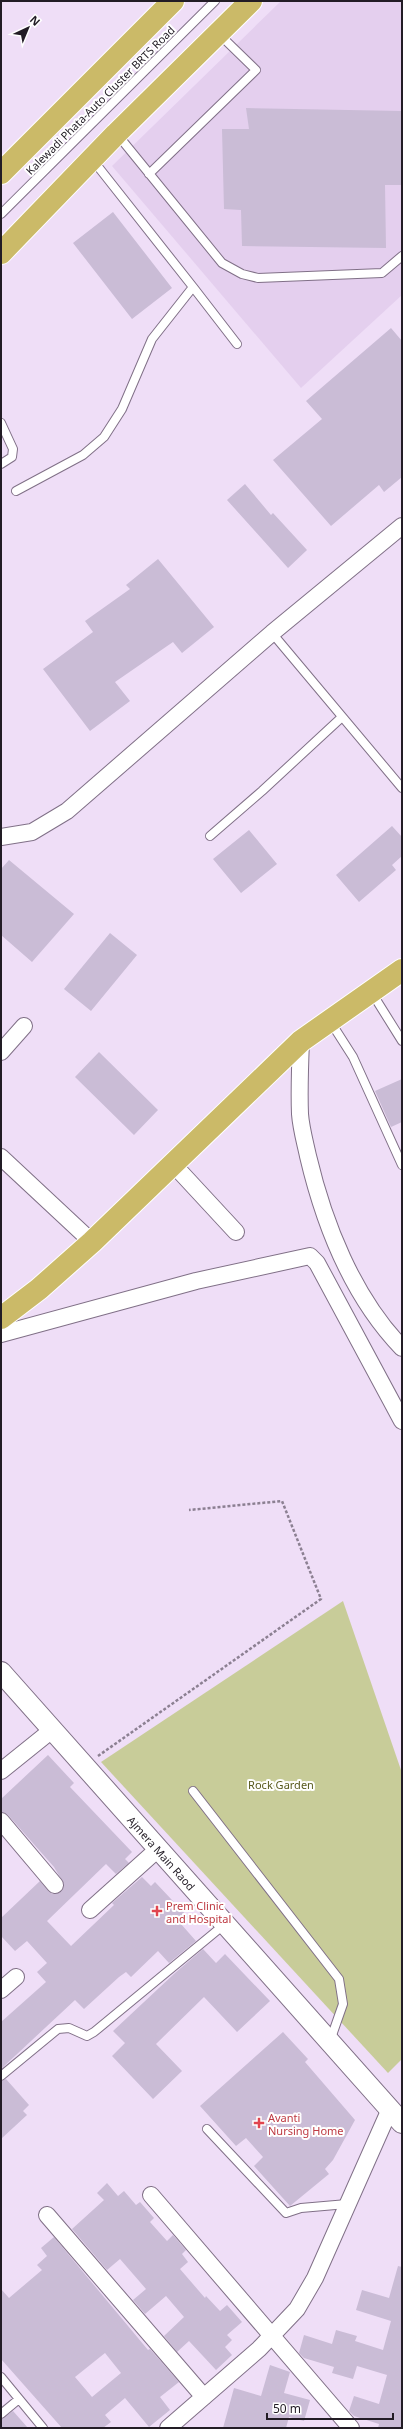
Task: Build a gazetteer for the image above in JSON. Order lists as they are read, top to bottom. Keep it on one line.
{"streets":{"street":["Ajmera Main Raod"],"lane":["Kalewadi Phata-Auto Cluster BRTS Road"]},"parks":["Rock Garden"],"places":{"health":["Prem Clinic and Hospital","Avanti Nursing Home"]},"scale_bar":"50 m","north":"top right"}
